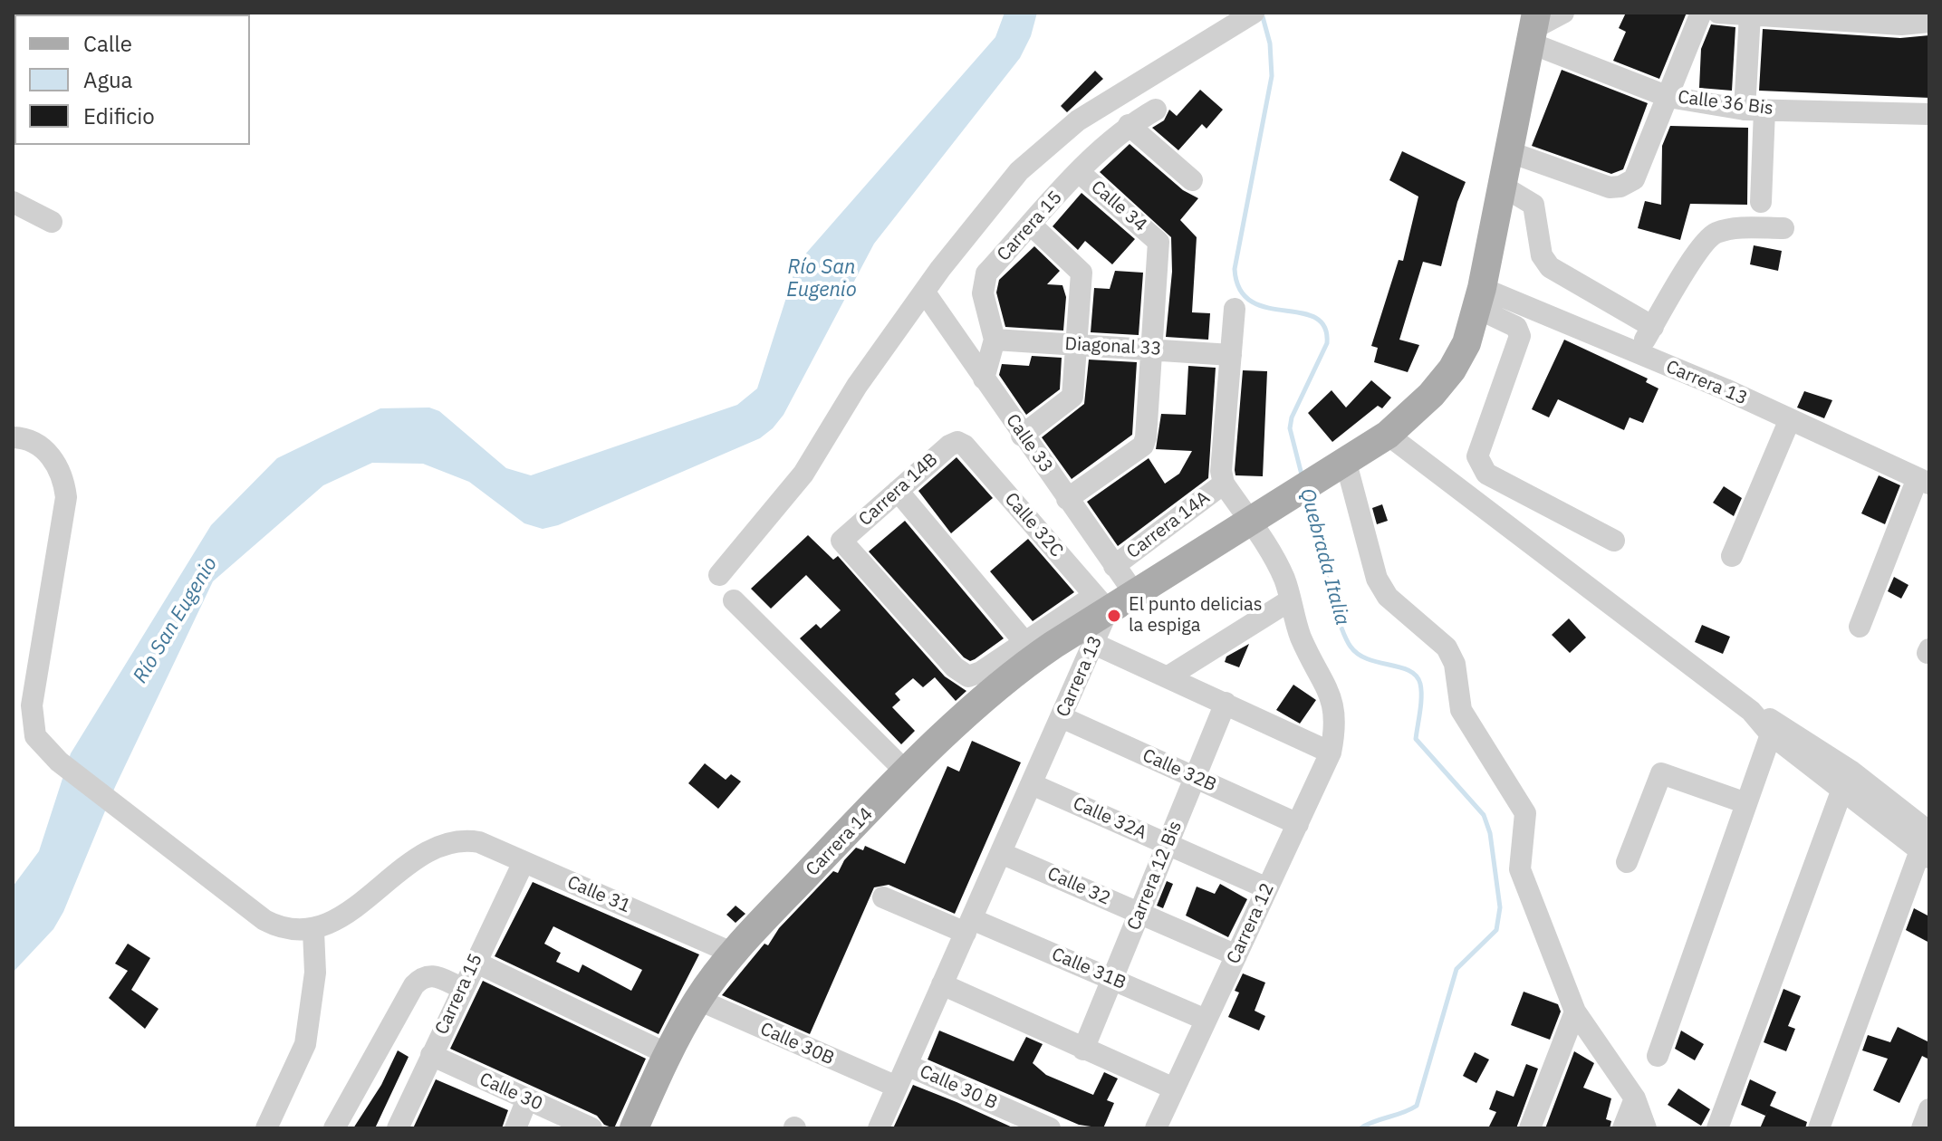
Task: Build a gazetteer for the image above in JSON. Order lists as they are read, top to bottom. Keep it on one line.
{"streets":{"main road":["Carrera 14"],"street":["Calle 36 Bis","Calle 34","Carrera 15","Diagonal 33","Carrera 13","Calle 33","Carrera 14B","Calle 32C","Carrera 14A","Calle 32B","Calle 32A","Carrera 12 Bis","Calle 32","Calle 31","Carrera 12","Calle 31B","Calle 30B","Calle 30 B","Calle 30"]},"crossings":[["Calle 34","Carrera 15"],["Calle 34","Diagonal 33"],["Carrera 15","Diagonal 33"],["Carrera 15","Calle 33"],["Carrera 15","Calle 31"],["Carrera 15","Calle 30"],["Carrera 13","Calle 32C"],["Carrera 13","Calle 32B"],["Carrera 13","Calle 32A"],["Carrera 13","Carrera 14"],["Carrera 13","Calle 32"],["Carrera 13","Calle 31B"],["Carrera 13","Calle 30B"],["Carrera 13","Calle 30 B"],["Calle 33","Carrera 14A"],["Carrera 14B","Calle 32C"],["Calle 32C","Carrera 14"],["Calle 32B","Carrera 12 Bis"],["Calle 32B","Carrera 12"],["Calle 32A","Carrera 12 Bis"],["Calle 32A","Carrera 12"],["Carrera 14","Calle 31"],["Carrera 14","Calle 30B"],["Carrera 12 Bis","Calle 32"],["Carrera 12 Bis","Calle 31B"],["Calle 32","Carrera 12"],["Carrera 12","Calle 31B"]],"water":["Río San Eugenio","Quebrada Italia"],"places":["El punto delicias la espiga"],"legend":["Calle","Agua","Edificio"]}
